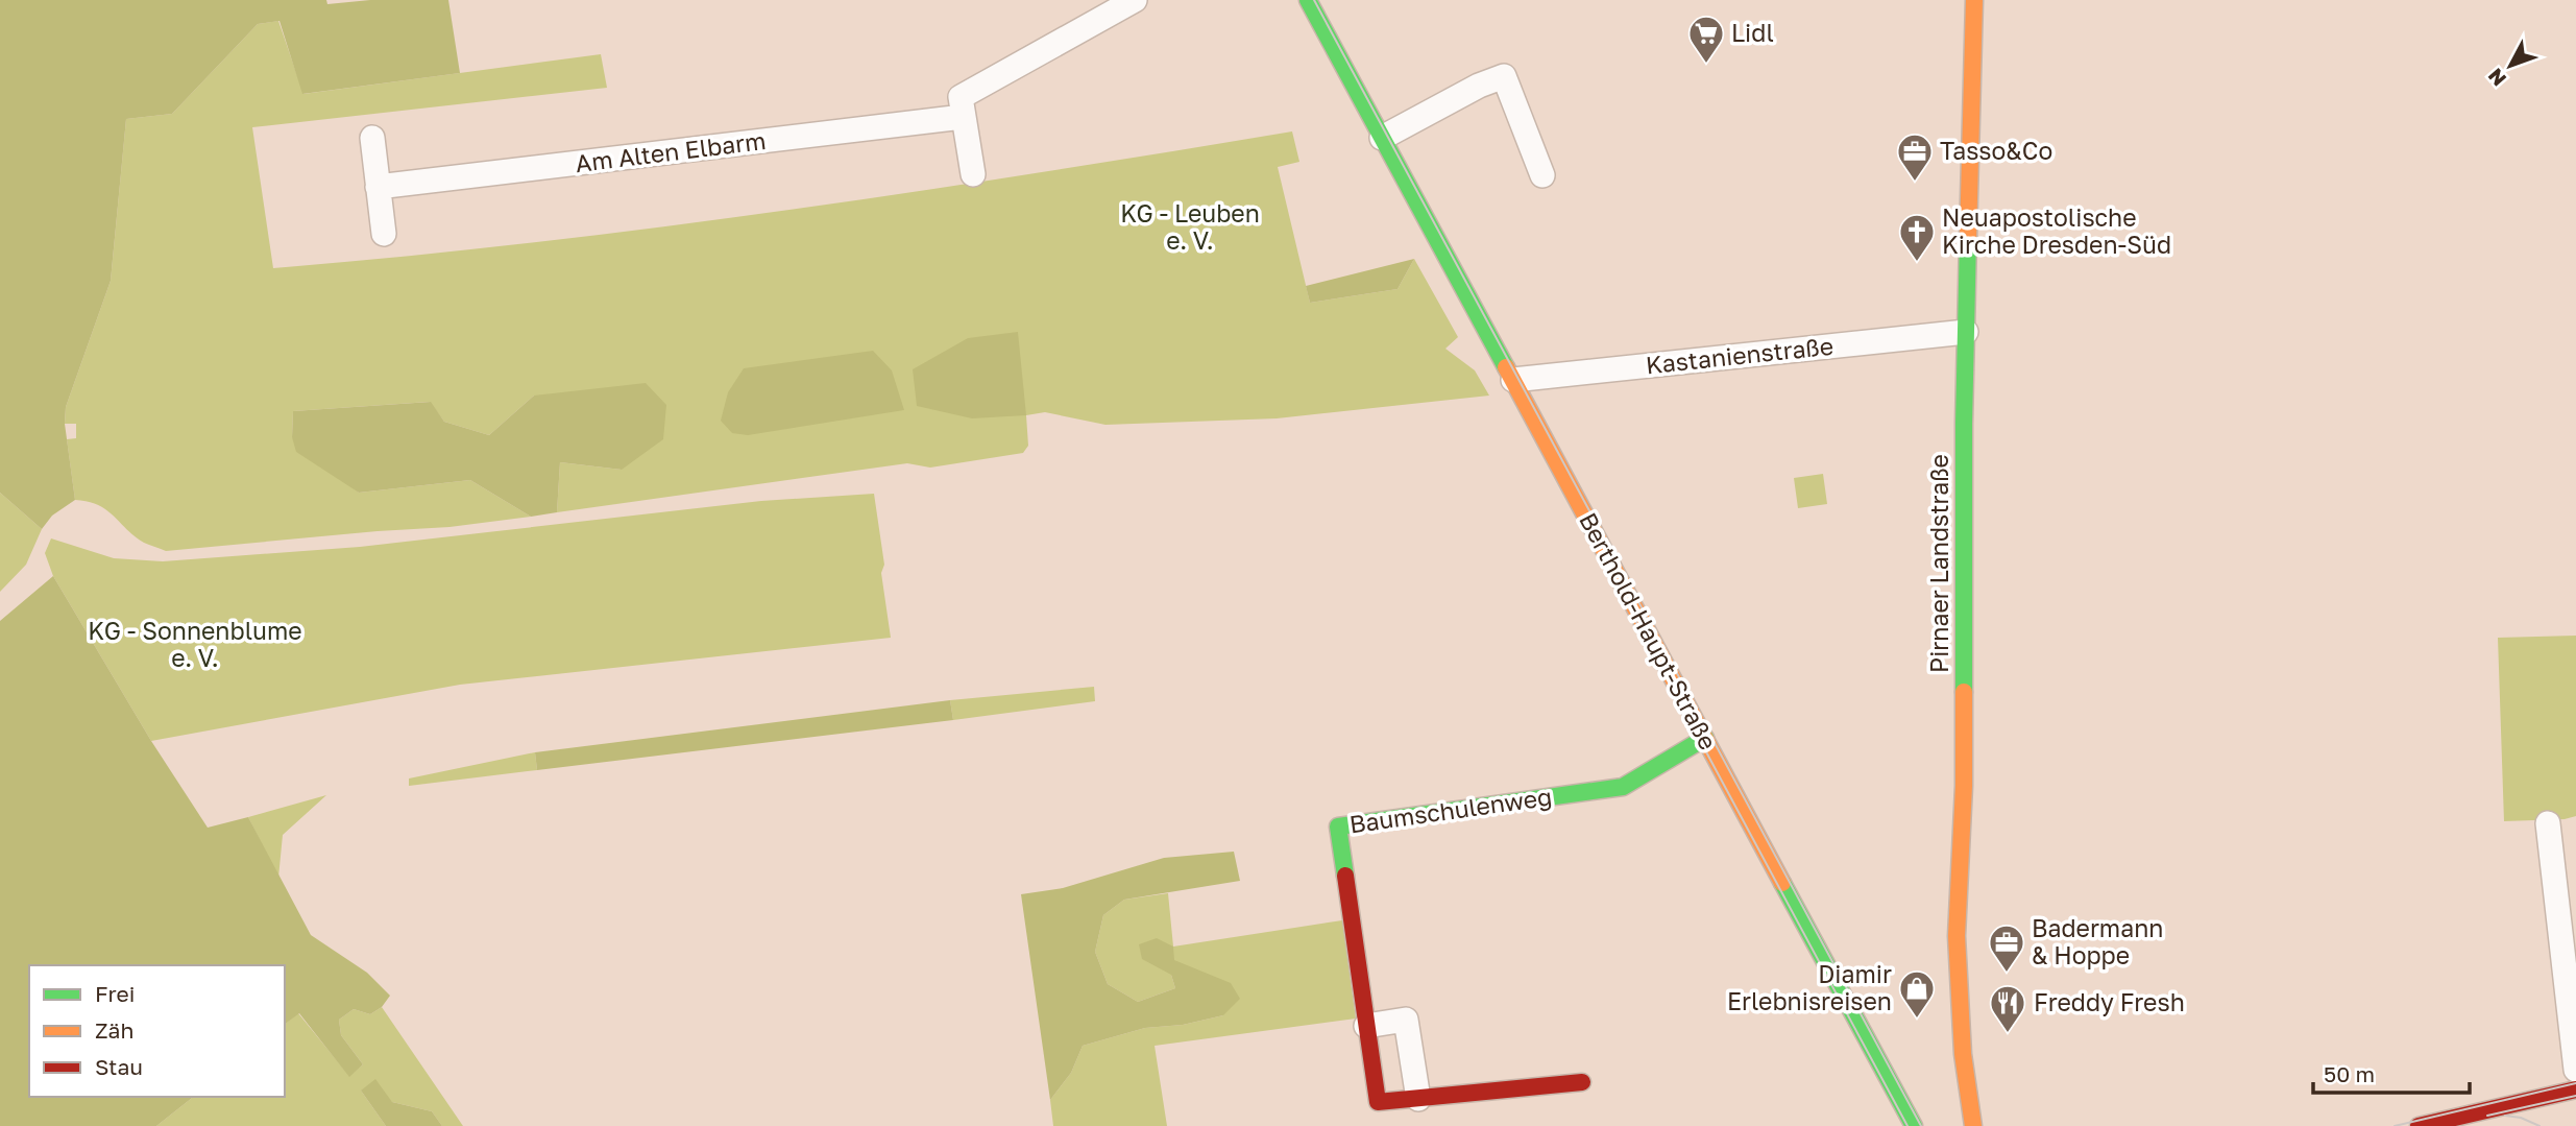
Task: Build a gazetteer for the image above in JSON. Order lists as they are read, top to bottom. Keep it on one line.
{"streets":{"street":["Am Alten Elbarm","Kastanienstraße","Pirnaer Landstraße","Berthold-Haupt-Straße","Baumschulenweg"]},"crossings":[["Kastanienstraße","Pirnaer Landstraße"],["Kastanienstraße","Berthold-Haupt-Straße"],["Berthold-Haupt-Straße","Baumschulenweg"]],"parks":["KG - Leuben e. V.","KG - Sonnenblume e. V."],"places":{"supermarket":["Lidl"],"office":["Tasso&Co","Badermann & Hoppe"],"church":["Neuapostolische Kirche Dresden-Süd"],"shop":["Diamir Erlebnisreisen"],"restaurant":["Freddy Fresh"]},"legend":["Frei","Zäh","Stau"],"scale_bar":"50 m","north":"bottom left"}
